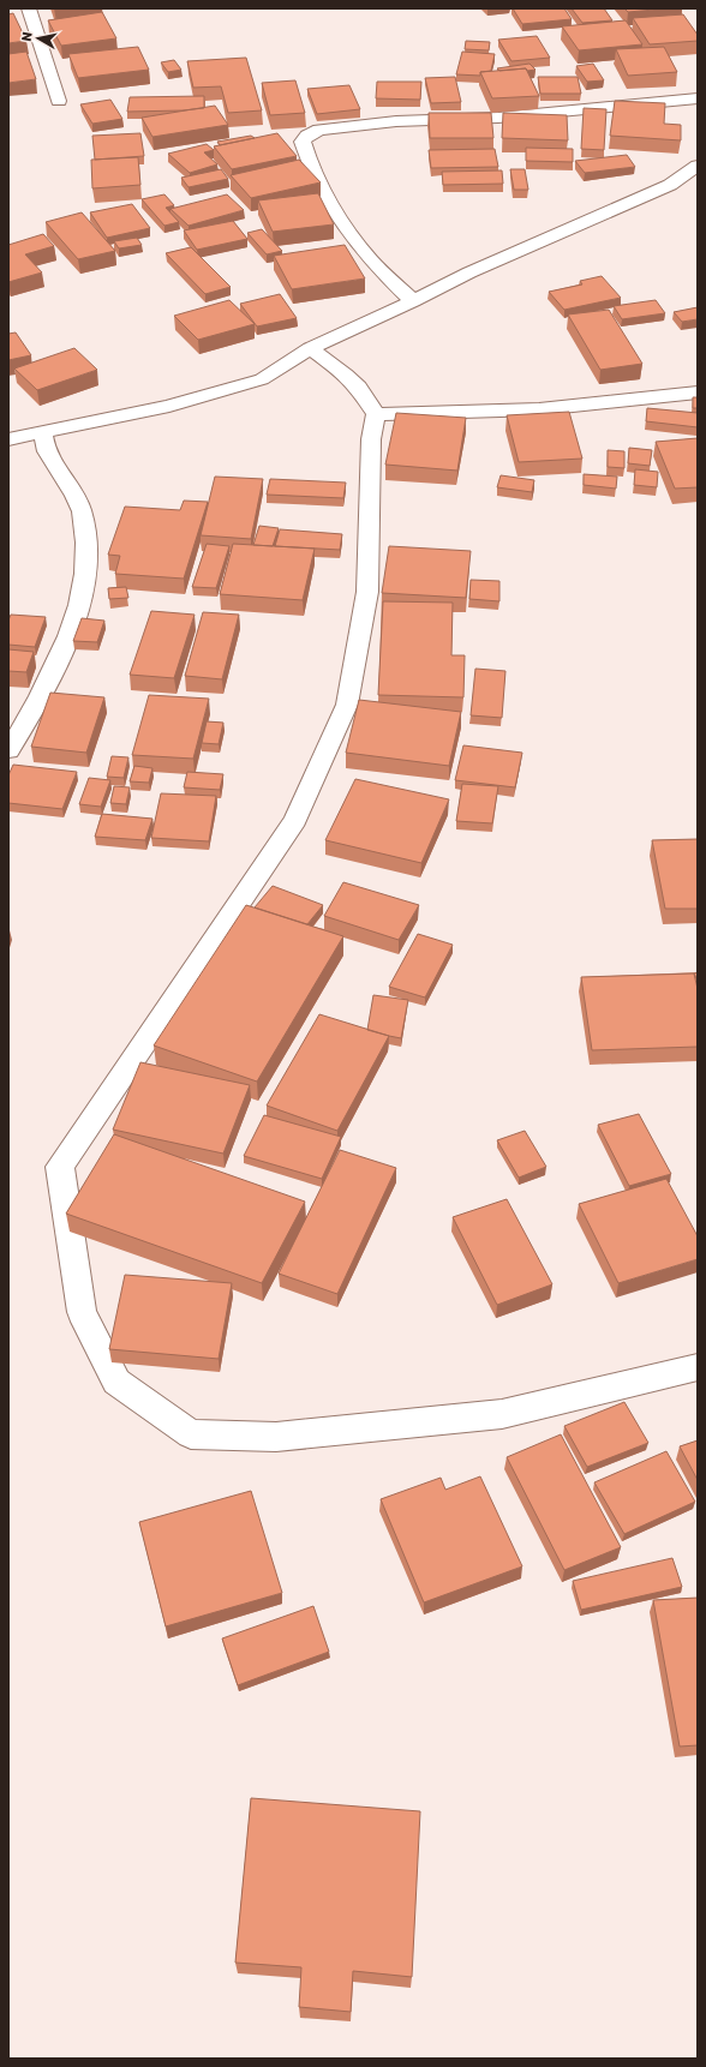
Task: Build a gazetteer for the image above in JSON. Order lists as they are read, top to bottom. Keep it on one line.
{"north":"left"}
